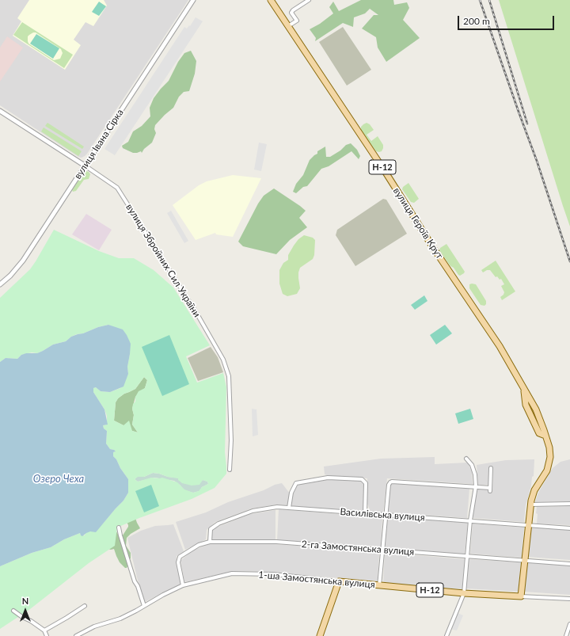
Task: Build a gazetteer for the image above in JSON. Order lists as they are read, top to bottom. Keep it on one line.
{"streets":{"main road":["Н-12","вулиця Героїв Крут","1-ша Замостянська вулиця"],"street":["вулиця Івана Сірка","вулиця Збройних Сил України","Василівська вулиця","2-га Замостянська вулиця"]},"crossings":[["вулиця Івана Сірка","вулиця Збройних Сил України"],["Н-12","вулиця Героїв Крут"],["Н-12","Василівська вулиця"],["Н-12","2-га Замостянська вулиця"],["Н-12","1-ша Замостянська вулиця"],["Василівська вулиця","2-га Замостянська вулиця"],["2-га Замостянська вулиця","1-ша Замостянська вулиця"]],"water":["Озеро Чеха"],"scale_bar":"200 m","north":"top"}
